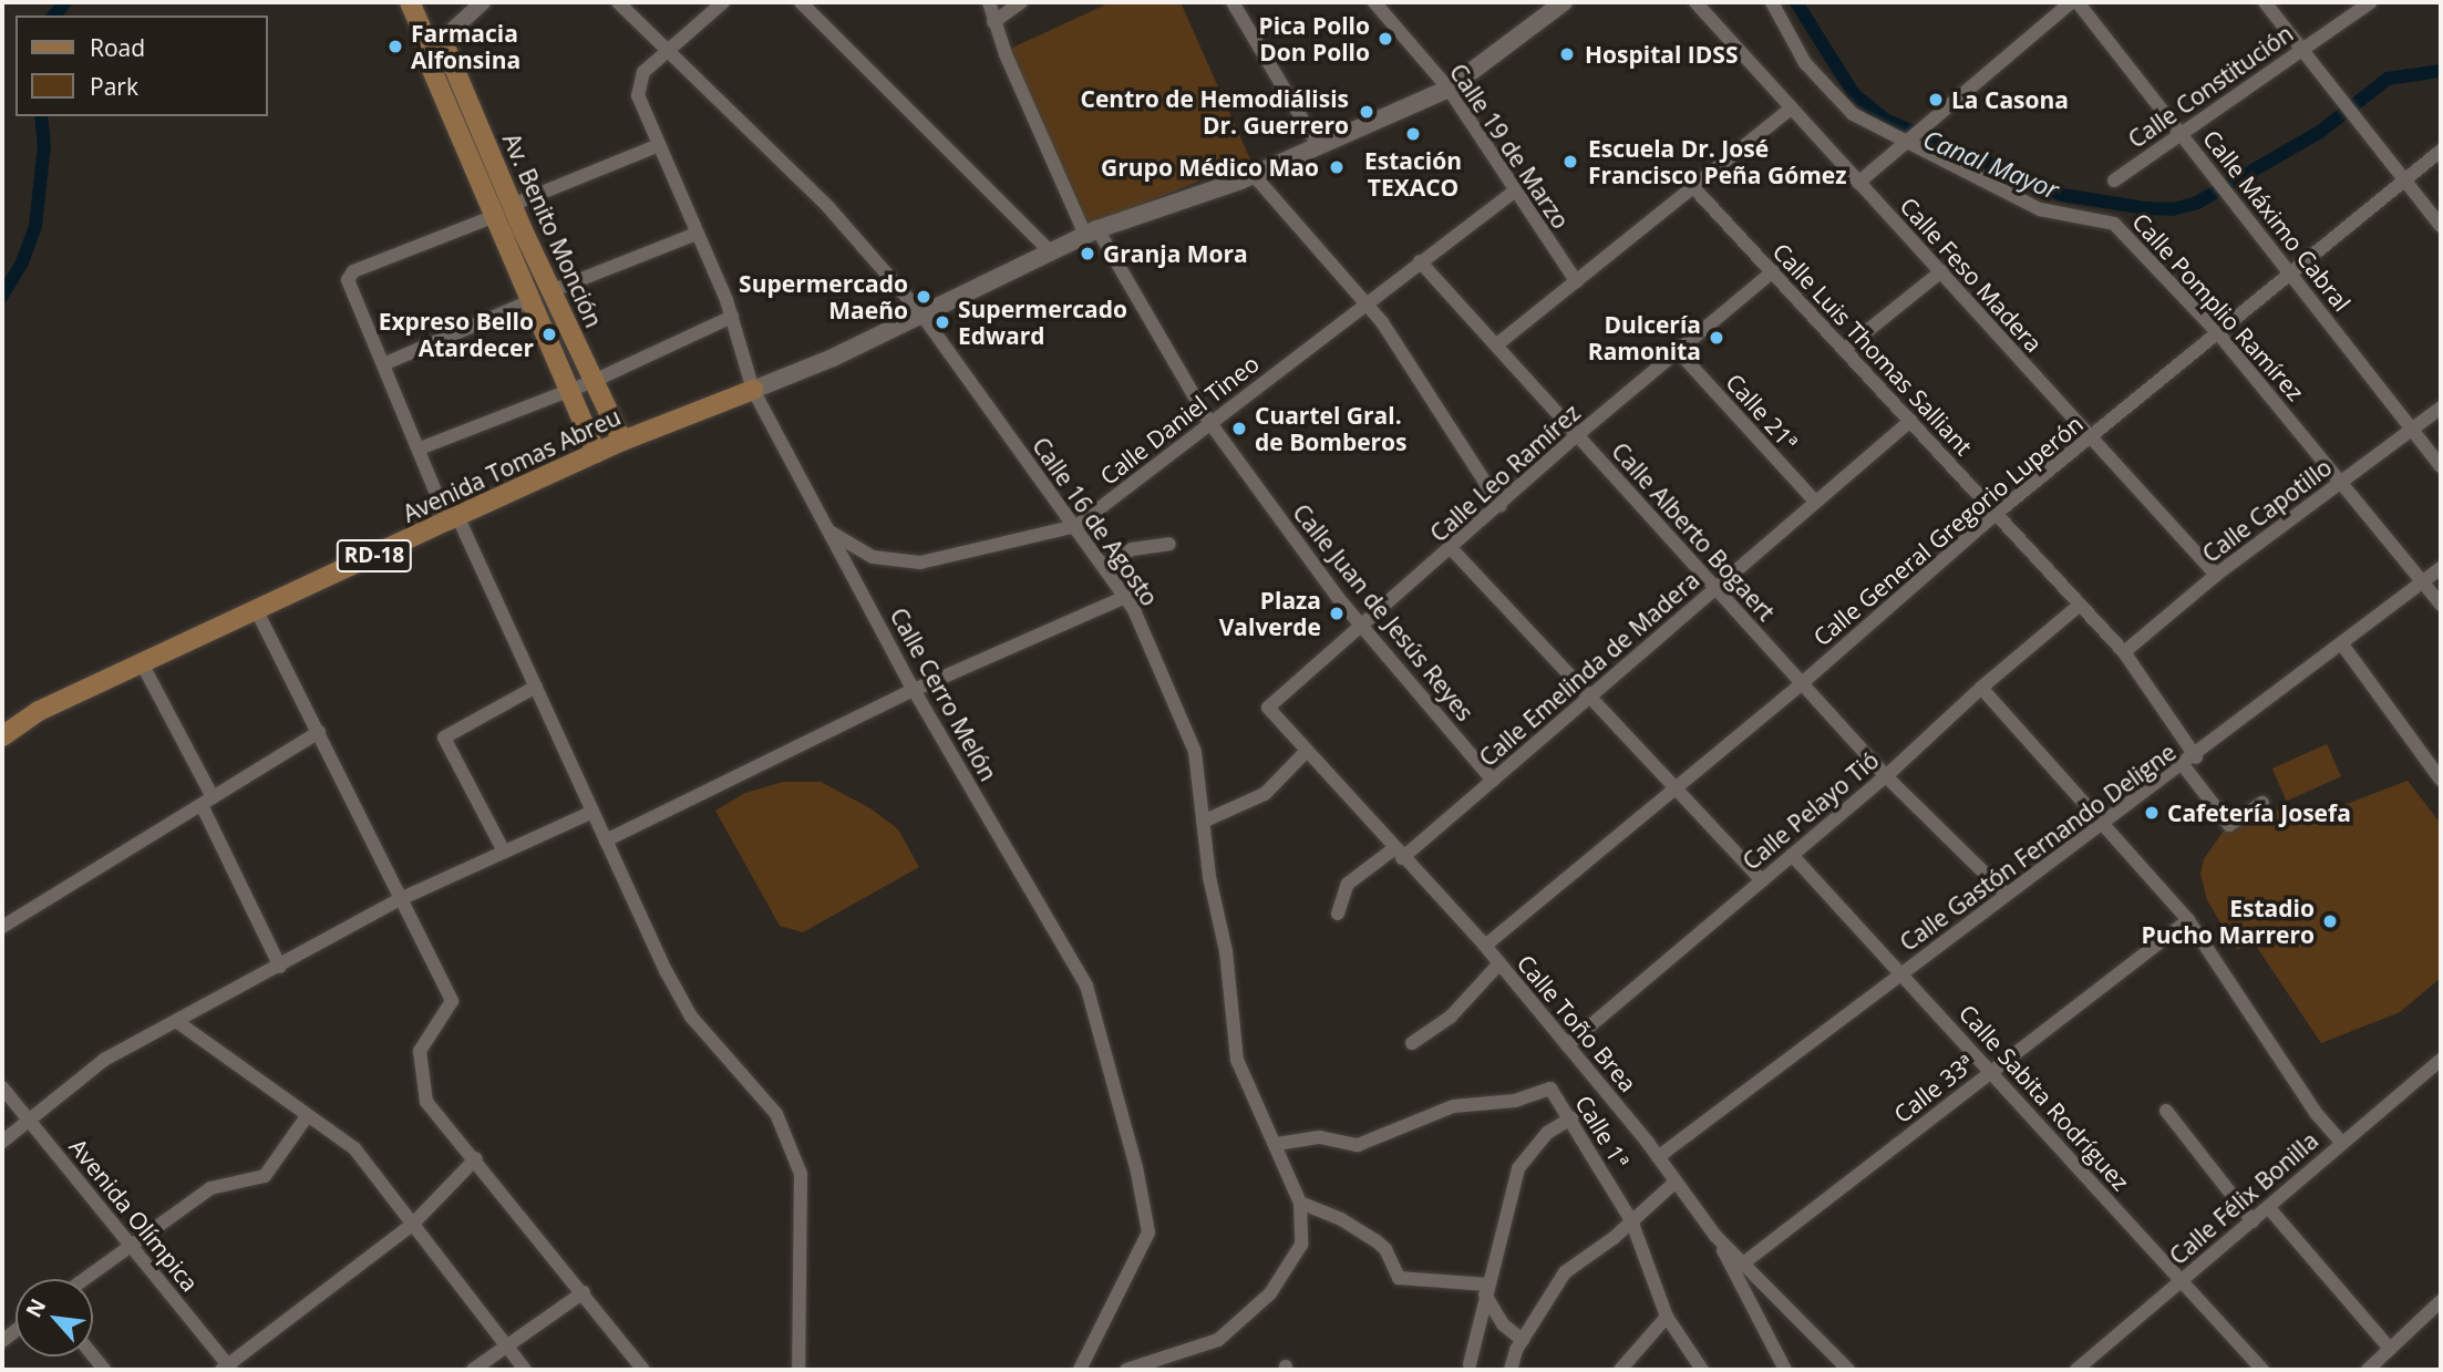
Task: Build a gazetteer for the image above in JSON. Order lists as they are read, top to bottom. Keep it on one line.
{"streets":{"main road":["Av. Benito Monción","Avenida Tomas Abreu","RD-18"],"street":["Calle Constitución","Calle 19 de Marzo","Calle Máximo Cabral","Calle Feso Madera","Calle Pomplio Ramírez","Calle Luis Thomas Salliant","Calle 21ª","Calle Daniel Tineo","Calle Leo Ramírez","Calle Capotillo","Calle 16 de Agosto","Calle General Gregorio Luperón","Calle Alberto Bogaert","Calle Juan de Jesús Reyes","Calle Emelinda de Madera","Calle Cerro Melón","Calle Pelayo Tió","Calle Gastón Fernando Deligne","Calle Toño Brea","Calle 33ª","Calle Sabita Rodríguez","Calle 1ª","Calle Félix Bonilla","Avenida Olímpica"]},"crossings":[["Calle Constitución","Calle Máximo Cabral"],["Calle 19 de Marzo","Calle Daniel Tineo"],["Calle Máximo Cabral","Calle Capotillo"],["Calle Máximo Cabral","Calle General Gregorio Luperón"],["Av. Benito Monción","Avenida Tomas Abreu"],["Calle Feso Madera","Calle Capotillo"],["Calle Feso Madera","Calle General Gregorio Luperón"],["Calle Pomplio Ramírez","Calle Capotillo"],["Calle Pomplio Ramírez","Calle General Gregorio Luperón"],["Calle Pomplio Ramírez","Calle Gastón Fernando Deligne"],["Calle Luis Thomas Salliant","Calle Leo Ramírez"],["Calle Luis Thomas Salliant","Calle Capotillo"],["Calle Luis Thomas Salliant","Calle General Gregorio Luperón"],["Calle Luis Thomas Salliant","Calle Emelinda de Madera"],["Calle Luis Thomas Salliant","Calle Pelayo Tió"],["Calle Luis Thomas Salliant","Calle Gastón Fernando Deligne"],["Calle 21ª","Calle Leo Ramírez"],["Calle 21ª","Calle Emelinda de Madera"],["Calle Daniel Tineo","Calle 16 de Agosto"],["Calle Daniel Tineo","Calle Alberto Bogaert"],["Calle Daniel Tineo","Calle Juan de Jesús Reyes"],["Calle Daniel Tineo","Calle Cerro Melón"],["Avenida Tomas Abreu","Calle Cerro Melón"],["Calle Leo Ramírez","Calle Alberto Bogaert"],["Calle Leo Ramírez","Calle Juan de Jesús Reyes"],["Calle Leo Ramírez","Calle Toño Brea"],["Calle 16 de Agosto","Calle Cerro Melón"],["Calle 16 de Agosto","Calle 1ª"],["Calle General Gregorio Luperón","Calle Alberto Bogaert"],["Calle General Gregorio Luperón","Calle Toño Brea"],["Calle Alberto Bogaert","Calle Emelinda de Madera"],["Calle Alberto Bogaert","Calle Pelayo Tió"],["Calle Alberto Bogaert","Calle Gastón Fernando Deligne"],["Calle Juan de Jesús Reyes","Calle Emelinda de Madera"],["Calle Emelinda de Madera","Calle Toño Brea"],["Calle Pelayo Tió","Calle Toño Brea"],["Calle Pelayo Tió","Calle Sabita Rodríguez"],["Calle Gastón Fernando Deligne","Calle Toño Brea"],["Calle Gastón Fernando Deligne","Calle Sabita Rodríguez"],["Calle Toño Brea","Calle 33ª"],["Calle 33ª","Calle Sabita Rodríguez"],["Calle Sabita Rodríguez","Calle Félix Bonilla"]],"water":["Canal Mayor"],"places":["Pica Pollo Don Pollo","Farmacia Alfonsina","Hospital IDSS","La Casona","Centro de Hemodiálisis Dr. Guerrero","Estación TEXACO","Escuela Dr. José Francisco Peña Gómez","Grupo Médico Mao","Granja Mora","Supermercado Maeño","Supermercado Edward","Expreso Bello Atardecer","Dulcería Ramonita","Cuartel Gral. de Bomberos","Plaza Valverde","Cafetería Josefa","Estadio Pucho Marrero"],"legend":["Road","Park"],"north":"top left"}
